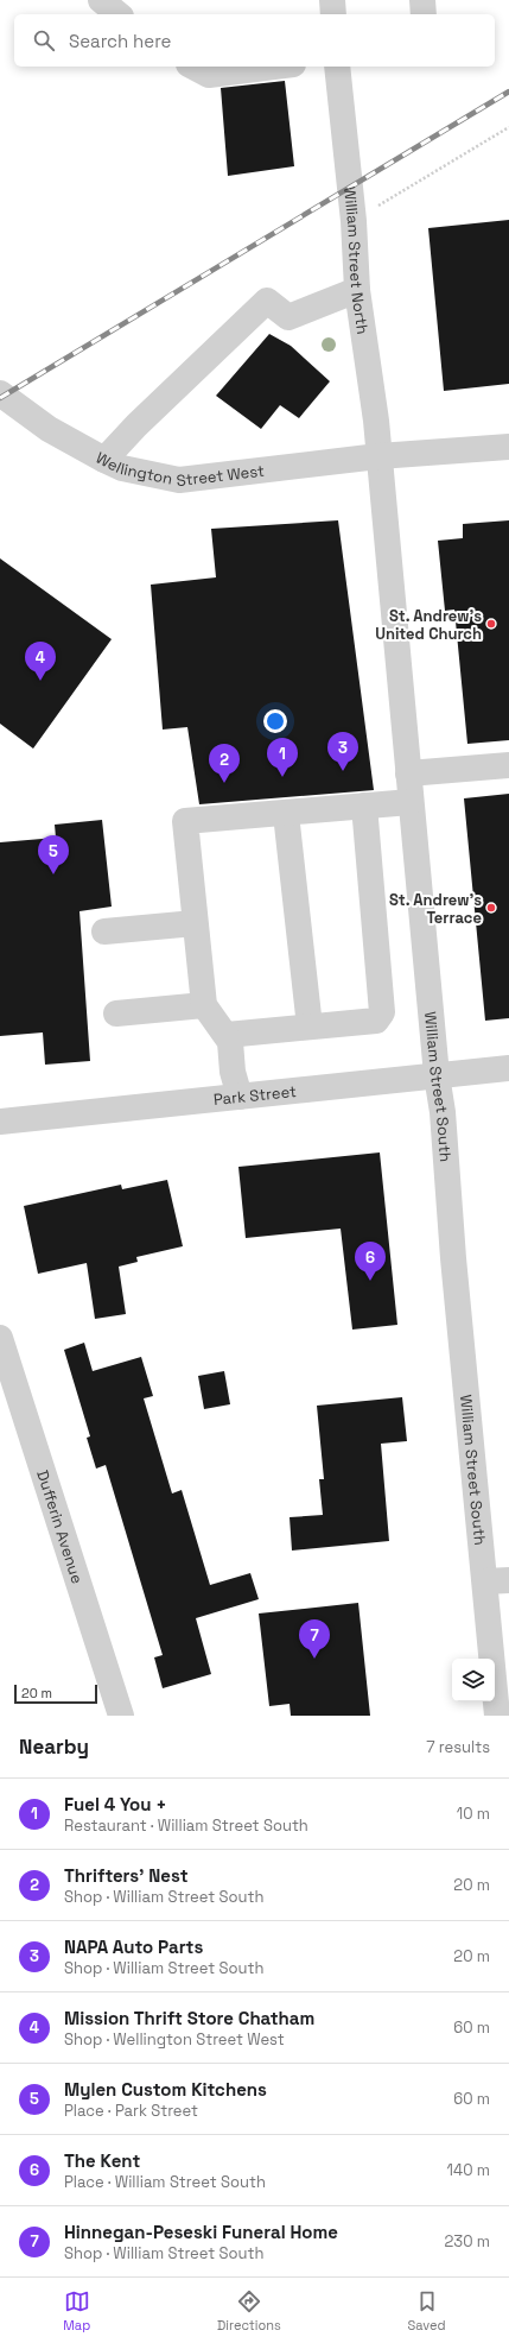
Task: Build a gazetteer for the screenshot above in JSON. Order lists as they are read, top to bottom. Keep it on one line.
{"streets":{"street":["William Street North","Wellington Street West","William Street South","Park Street","Dufferin Avenue"]},"crossings":[["William Street North","Wellington Street West"],["William Street North","William Street South"],["Wellington Street West","William Street South"],["William Street South","Park Street"]],"places":["St. Andrew's United Church","St. Andrew's Terrace"],"scale_bar":"20 m","page":{"search":"Search here","pins":["4","3","1","2","5","6","7"],"scale":"20 m","heading":["Nearby","7 results"],"list":[{"mark":"1","name":"Fuel 4 You +","note":"Restaurant · William Street South","value":"10 m"},{"mark":"2","name":"Thrifters' Nest","note":"Shop · William Street South","value":"20 m"},{"mark":"3","name":"NAPA Auto Parts","note":"Shop · William Street South","value":"20 m"},{"mark":"4","name":"Mission Thrift Store Chatham","note":"Shop · Wellington Street West","value":"60 m"},{"mark":"5","name":"Mylen Custom Kitchens","note":"Place · Park Street","value":"60 m"},{"mark":"6","name":"The Kent","note":"Place · William Street South","value":"140 m"},{"mark":"7","name":"Hinnegan-Peseski Funeral Home","note":"Shop · William Street South","value":"230 m"}],"nav":["Map","Directions","Saved"]}}
